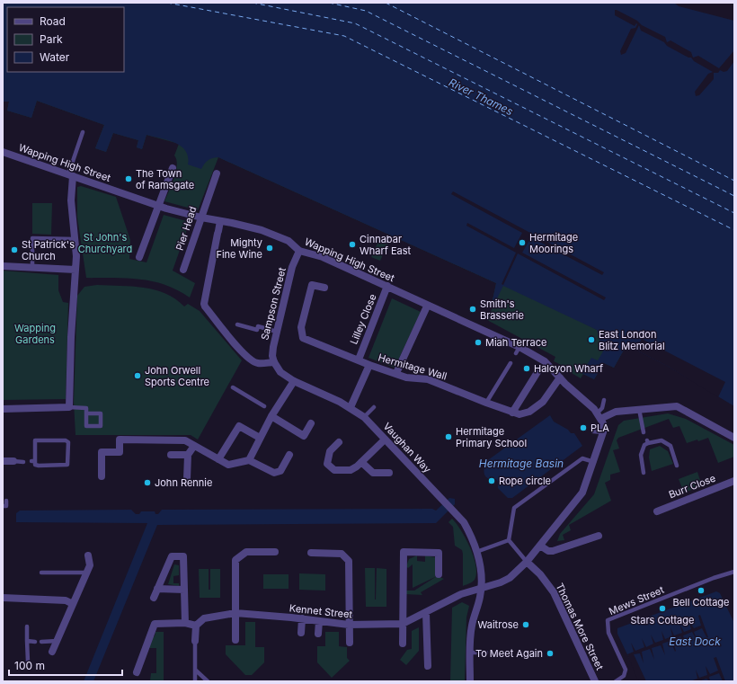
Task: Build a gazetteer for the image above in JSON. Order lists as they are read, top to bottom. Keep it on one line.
{"streets":{"street":["Wapping High Street","Pier Head","Sampson Street","Lilley Close","Hermitage Wall","Vaughan Way","Burr Close","Kennet Street","Thomas More Street"],"lane":["Mews Street"]},"crossings":[["Wapping High Street","Pier Head"],["Wapping High Street","Sampson Street"],["Wapping High Street","Lilley Close"],["Sampson Street","Vaughan Way"],["Lilley Close","Hermitage Wall"],["Hermitage Wall","Vaughan Way"],["Vaughan Way","Kennet Street"],["Kennet Street","Thomas More Street"]],"water":["River Thames","Hermitage Basin","East Dock"],"parks":["St John's Churchyard","Wapping Gardens"],"places":["The Town of Ramsgate","Hermitage Moorings","Cinnabar Wharf East","Mighty Fine Wine","St Patrick's Church","Smith's Brasserie","East London Blitz Memorial","Miah Terrace","Halcyon Wharf","John Orwell Sports Centre","PLA","Hermitage Primary School","Rope circle","John Rennie","Bell Cottage","Stars Cottage","Waitrose","To Meet Again"],"legend":["Road","Park","Water"],"scale_bar":"100 m"}
